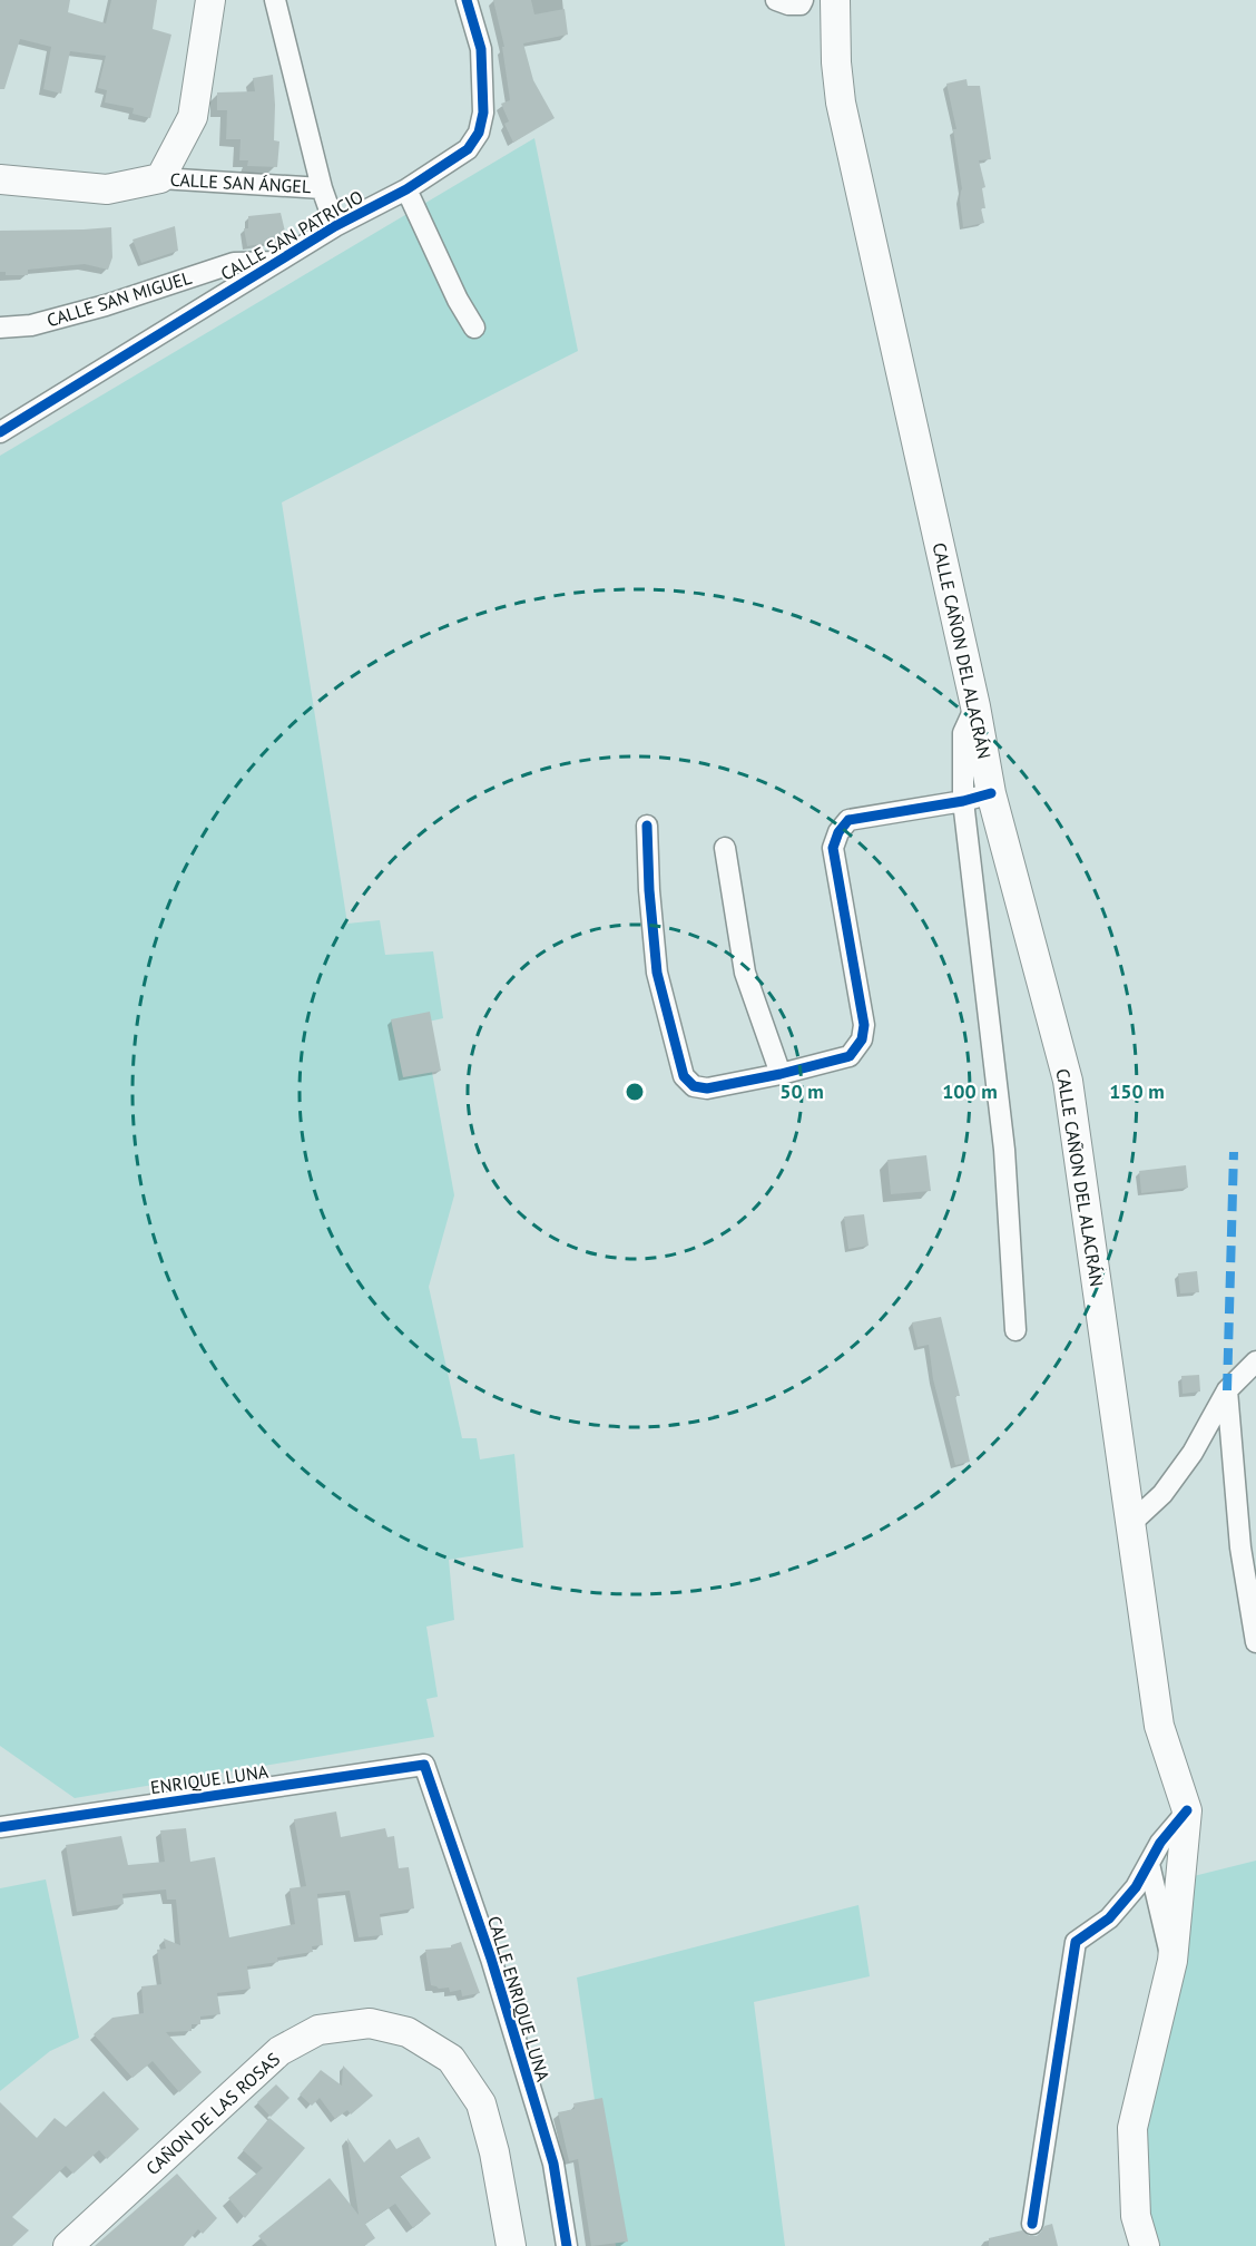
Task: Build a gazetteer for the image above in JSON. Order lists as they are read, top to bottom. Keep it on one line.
{"streets":{"main road":["CALLE CAÑON DEL ALACRÁN","CAÑON DE LAS ROSAS"],"street":["CALLE SAN ÁNGEL","CALLE SAN PATRICIO","CALLE SAN MIGUEL","ENRIQUE LUNA","CALLE ENRIQUE LUNA"]},"crossings":[["CALLE SAN ÁNGEL","CALLE SAN PATRICIO"],["CALLE SAN PATRICIO","CALLE SAN MIGUEL"],["ENRIQUE LUNA","CALLE ENRIQUE LUNA"]],"rings":["50 m","100 m","150 m"]}
